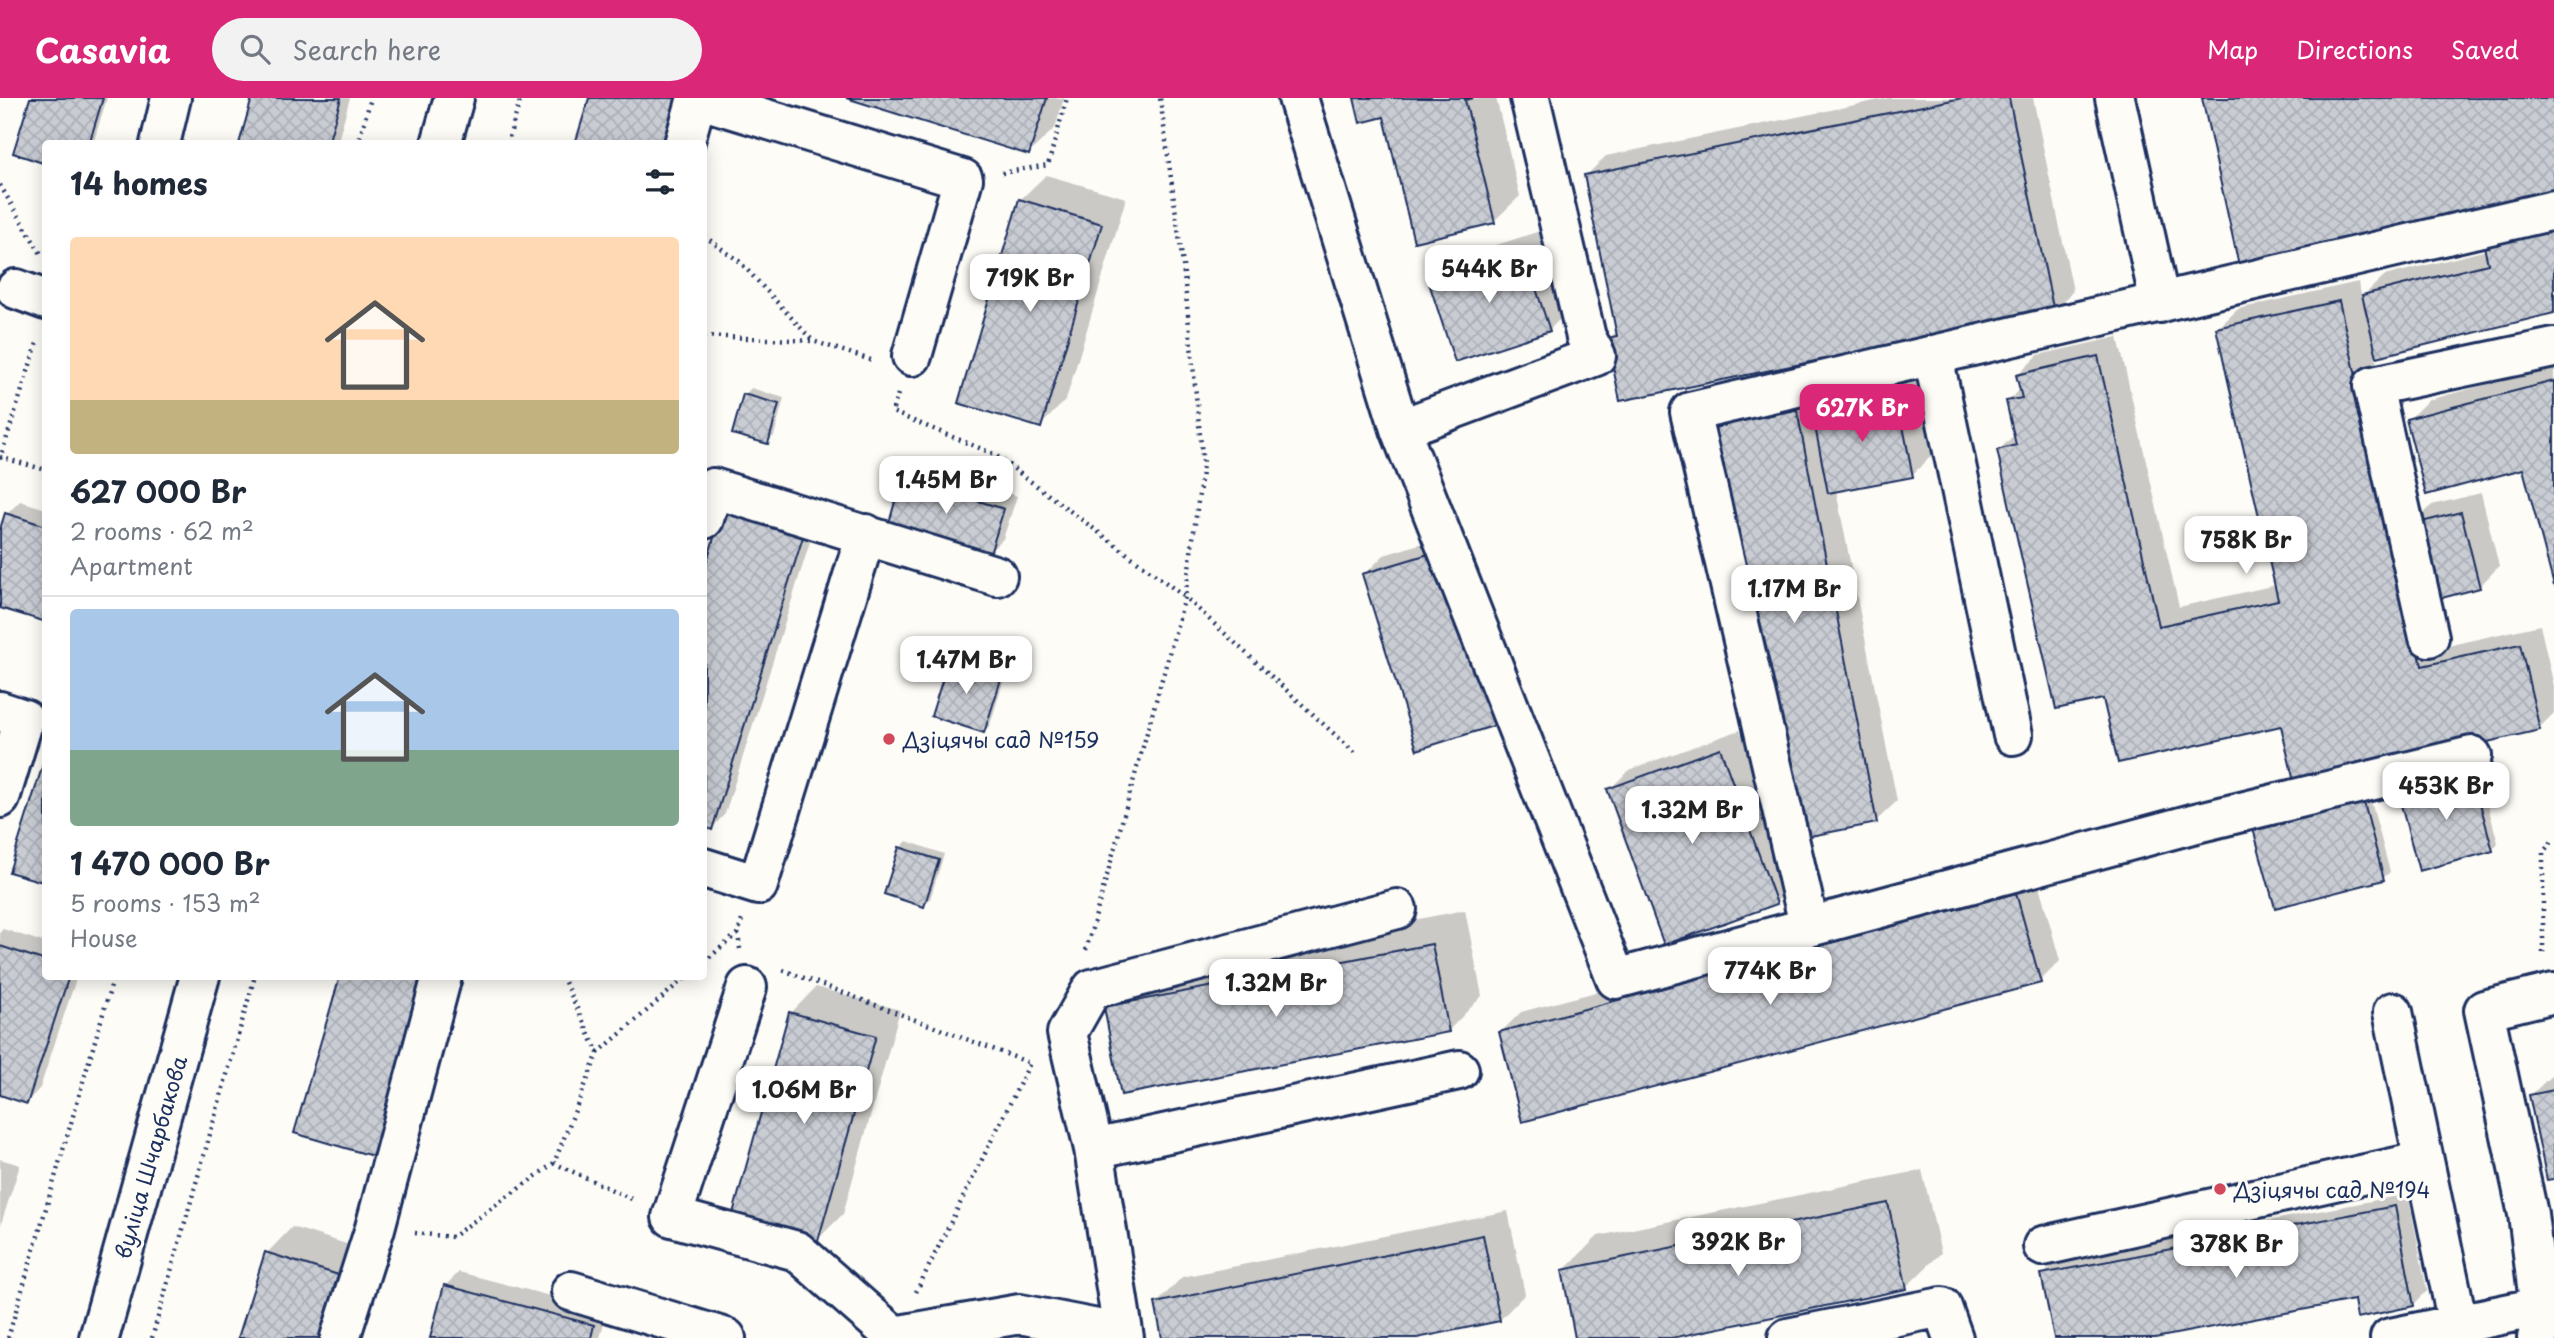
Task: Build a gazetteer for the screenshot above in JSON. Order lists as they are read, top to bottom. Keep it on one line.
{"streets":{"street":["вуліца Шчарбакова"]},"places":["Дзіцячы сад №159","Дзіцячы сад №194"],"page":{"header":"Casavia","search":"Search here","nav":["Map","Directions","Saved"],"heading":"14 homes","list":[{"name":"627 000 Br","note":"2 rooms · 62 m² · Apartment"},{"name":"1 470 000 Br","note":"5 rooms · 153 m² · House"}],"price":["544K Br","719K Br","627K Br","1.45M Br","758K Br","1.17M Br","1.47M Br","453K Br","1.32M Br","774K Br","1.32M Br","1.06M Br","392K Br","378K Br"]}}
